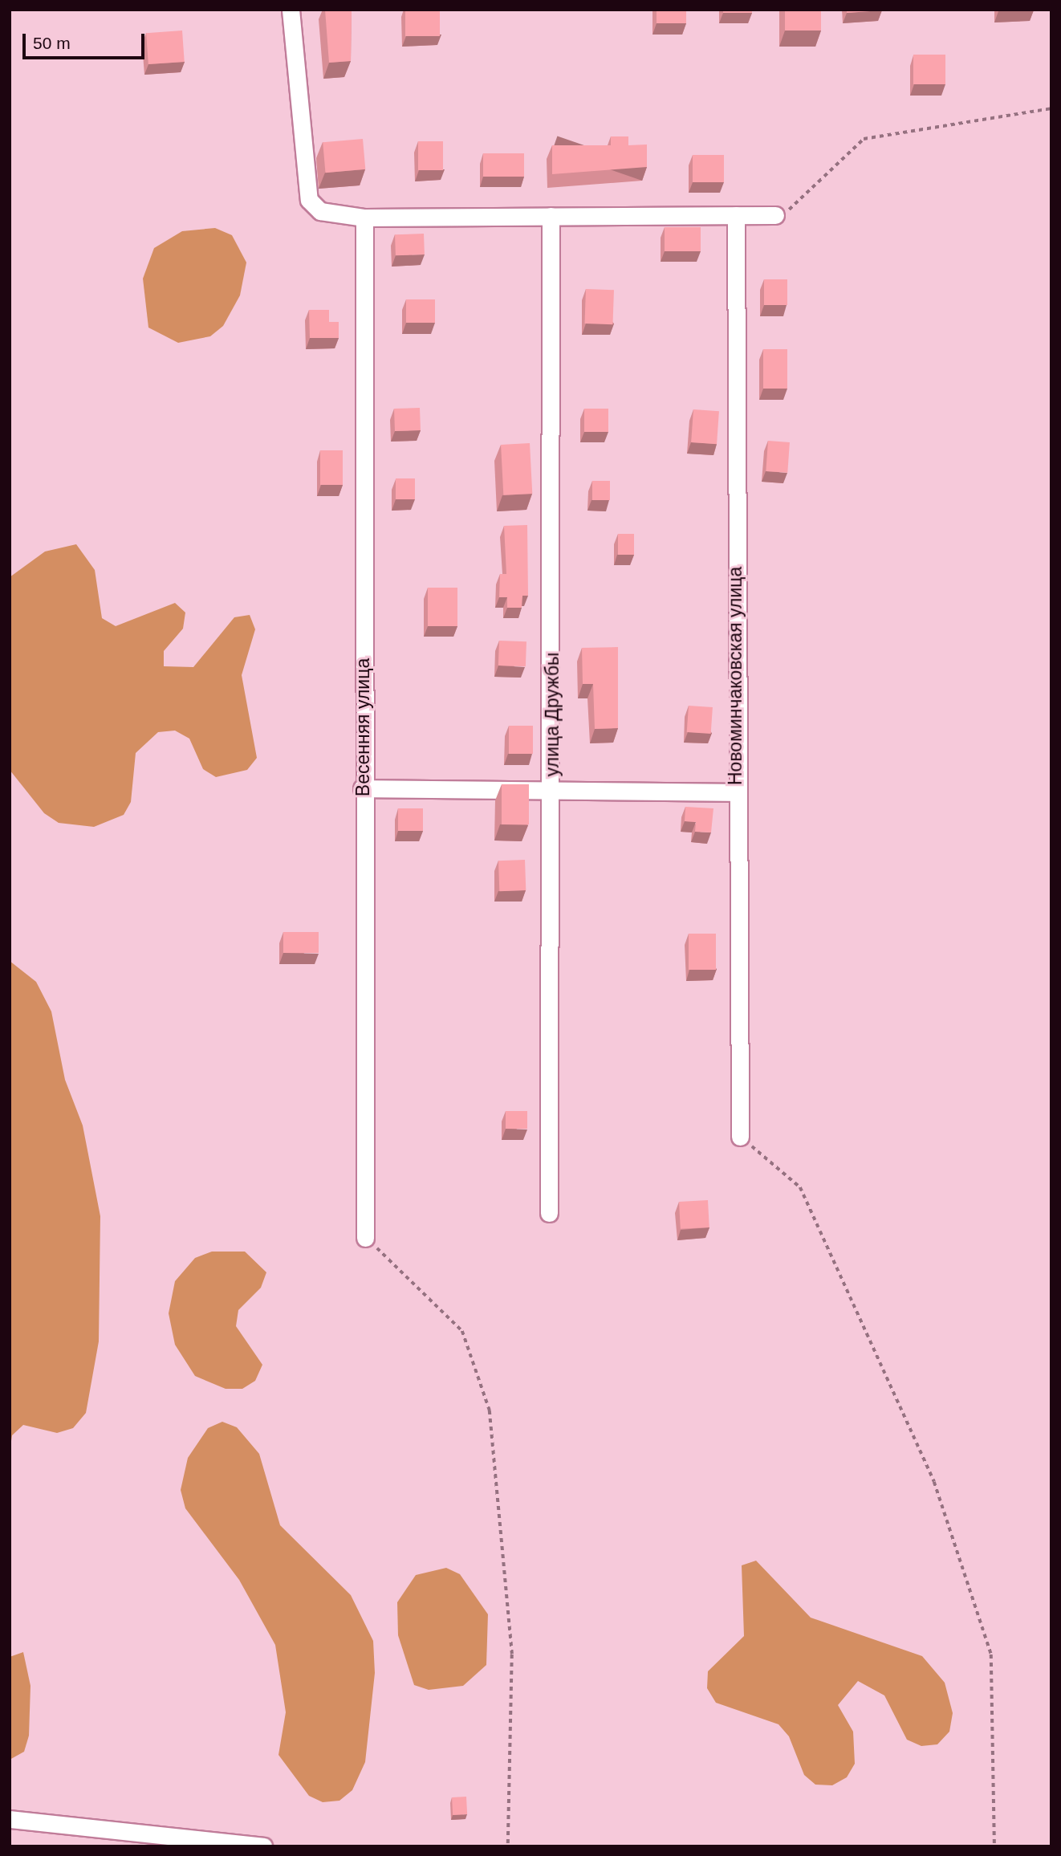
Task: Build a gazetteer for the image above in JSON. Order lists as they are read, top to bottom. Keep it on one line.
{"streets":{"street":["Новоминчаковская улица","улица Дружбы","Весенняя улица"]},"scale_bar":"50 m"}
